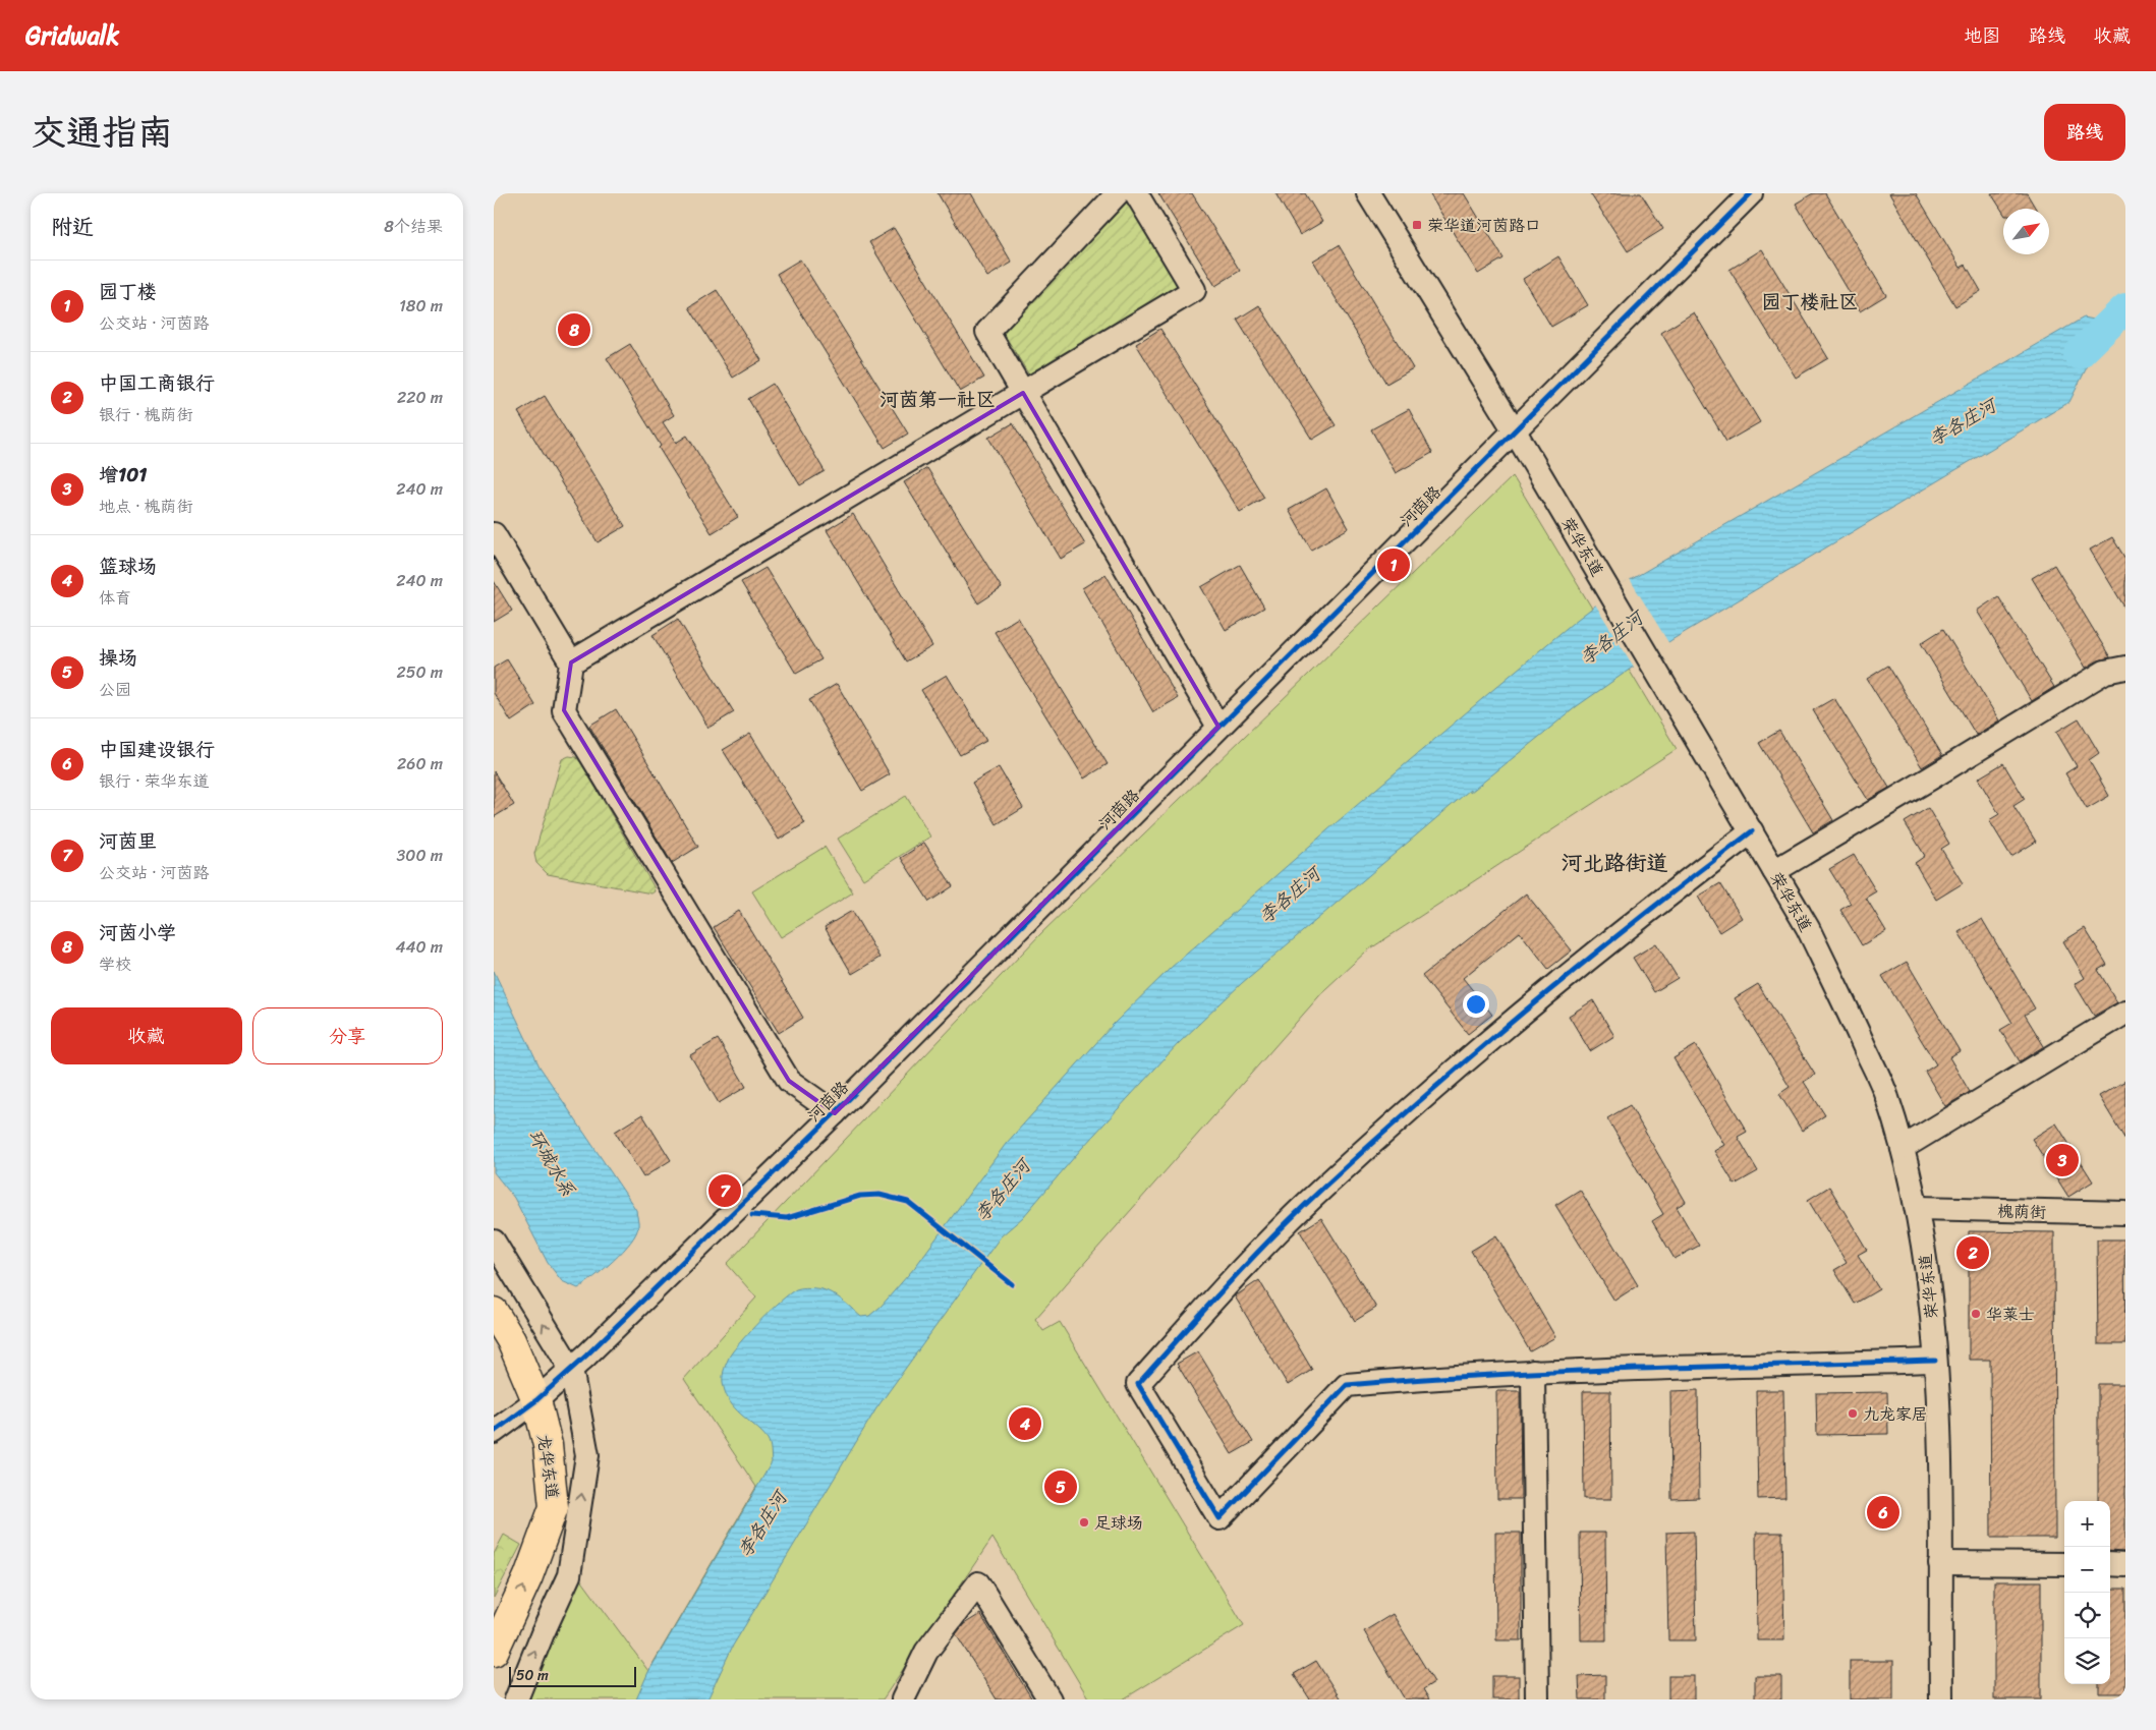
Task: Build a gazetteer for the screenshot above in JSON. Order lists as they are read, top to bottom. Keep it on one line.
{"streets":{"main road":["龙华东道"],"street":["河茵路","荣华东道","槐荫街"]},"crossings":[["河茵路","荣华东道"],["河茵路","龙华东道"],["荣华东道","槐荫街"]],"one_way":["龙华东道"],"districts":["园丁楼社区","河茵第一社区","河北路街道"],"water":["李各庄河","环城水系"],"places":{"transit":["荣华道河茵路口"],"other":["华莱士","九龙家居","足球场"]},"scale_bar":"50 m","north":"top right","page":{"header":"Gridwalk","nav":["地图","路线","收藏"],"title":"交通指南","buttons":["路线",["收藏","分享"]],"heading":["附近","8个结果"],"list":[{"mark":"1","name":"园丁楼","note":"公交站 · 河茵路","value":"180 m"},{"mark":"2","name":"中国工商银行","note":"银行 · 槐荫街","value":"220 m"},{"mark":"3","name":"增101","note":"地点 · 槐荫街","value":"240 m"},{"mark":"4","name":"篮球场","note":"体育","value":"240 m"},{"mark":"5","name":"操场","note":"公园","value":"250 m"},{"mark":"6","name":"中国建设银行","note":"银行 · 荣华东道","value":"260 m"},{"mark":"7","name":"河茵里","note":"公交站 · 河茵路","value":"300 m"},{"mark":"8","name":"河茵小学","note":"学校","value":"440 m"}],"pins":["8","1","3","7","2","4","5","6"],"map_buttons":["+","−"],"scale":"50 m"}}
